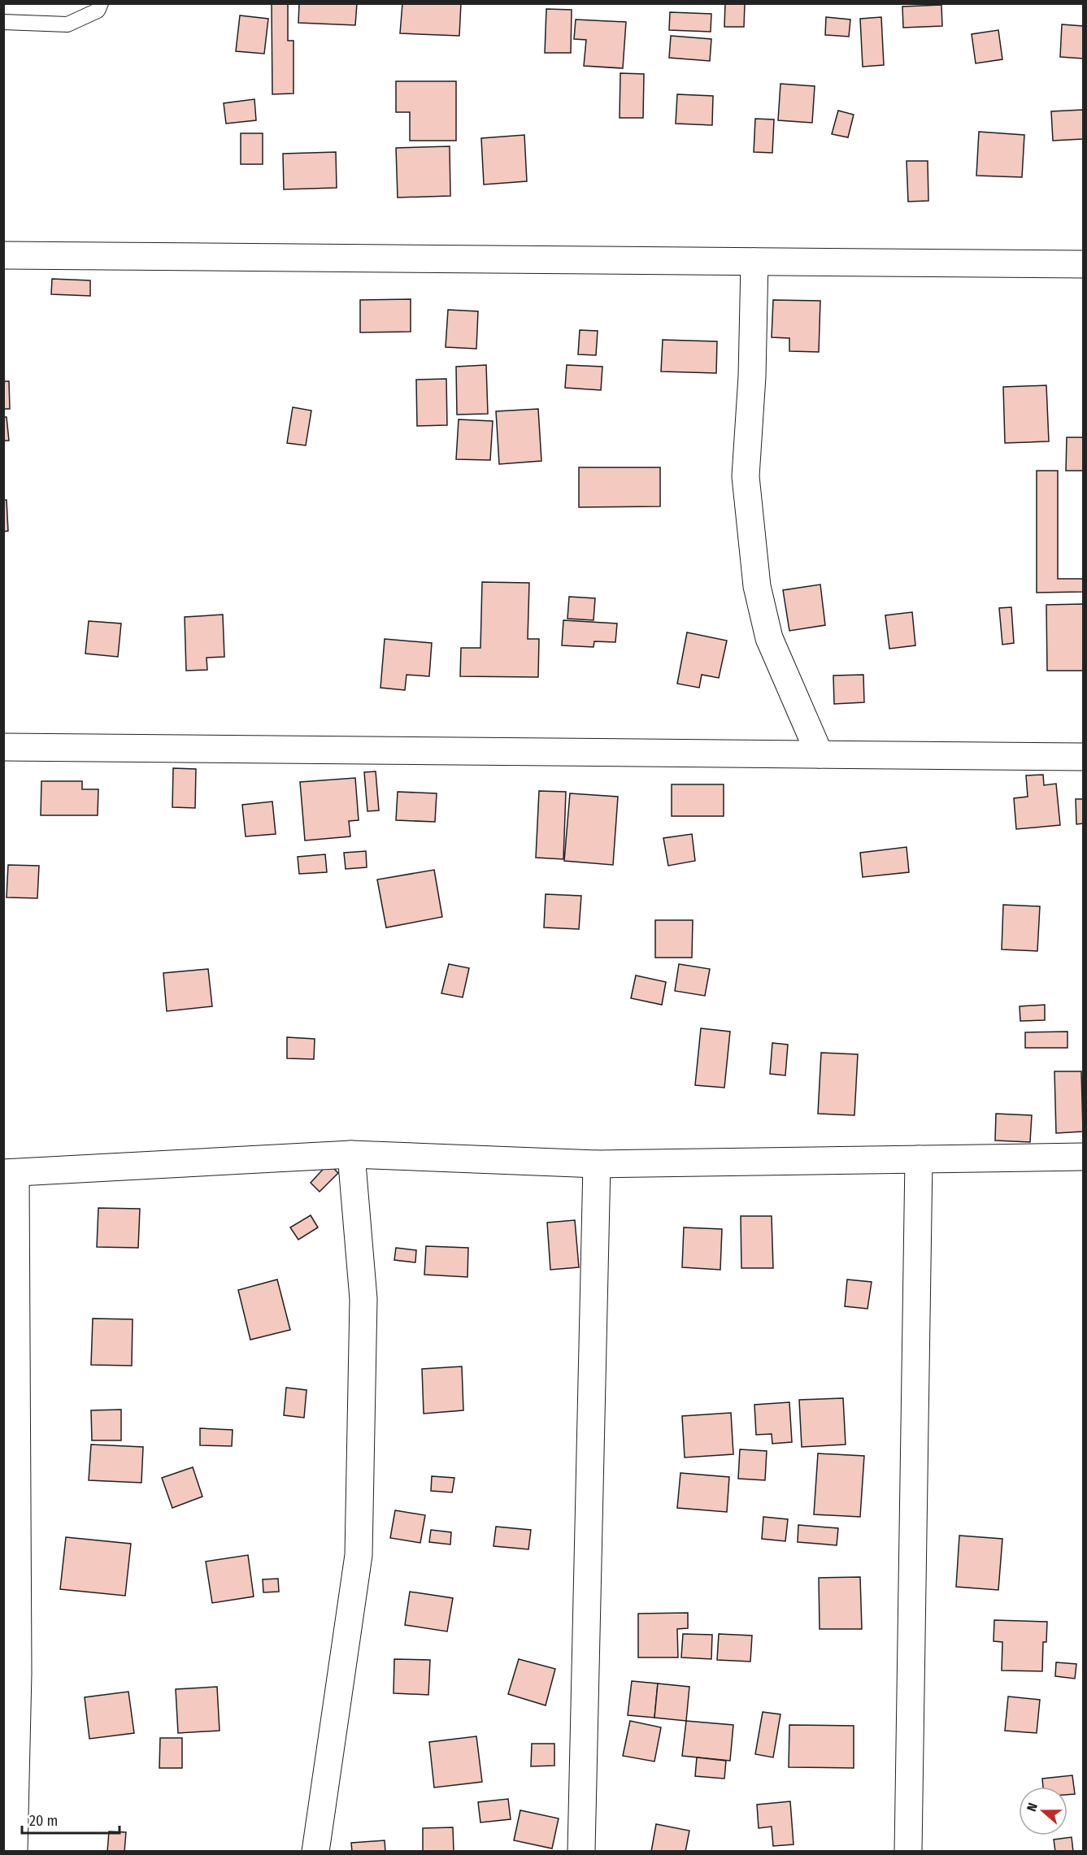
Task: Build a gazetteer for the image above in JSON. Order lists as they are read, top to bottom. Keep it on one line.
{"scale_bar":"20 m","north":"left"}
